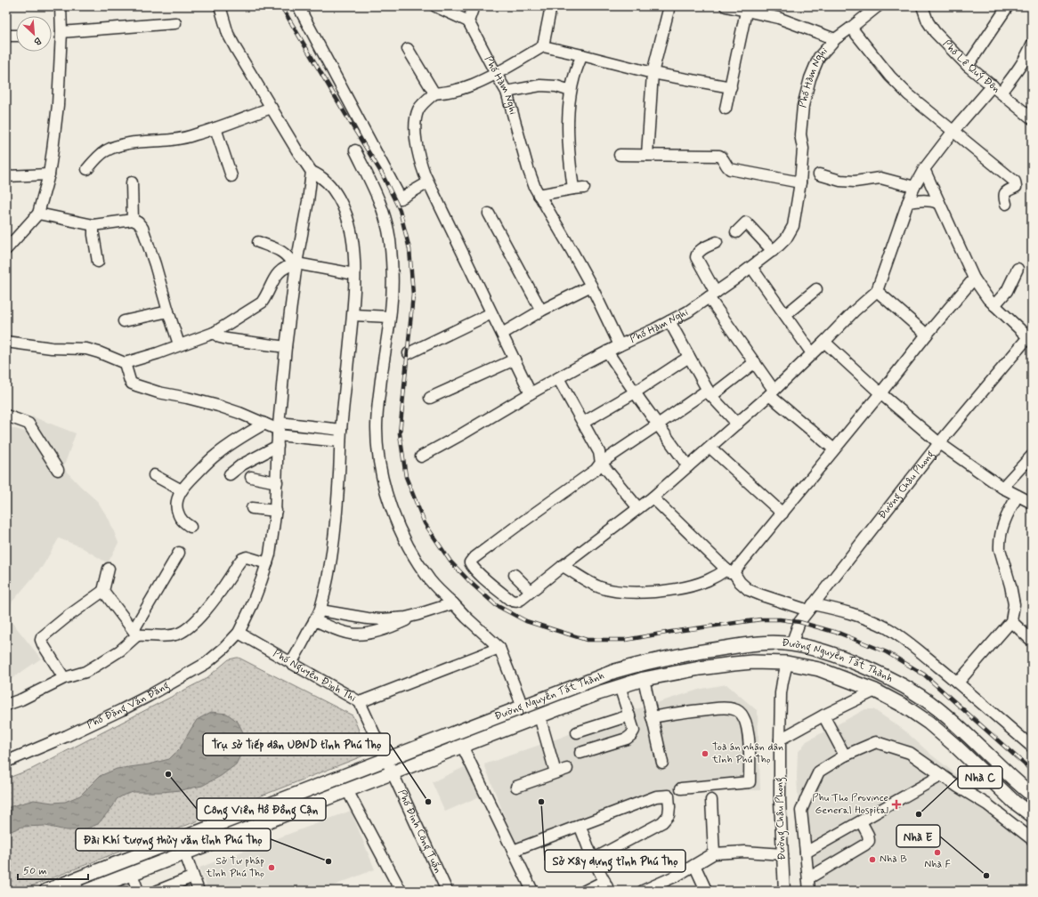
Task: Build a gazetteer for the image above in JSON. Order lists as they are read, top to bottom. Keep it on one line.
{"streets":{"main road":["Đường Nguyễn Tất Thành"],"street":["Phố Lê Quý Đôn","Phố Hàm Nghi","Đường Châu Phong","Phố Nguyễn Đình Thi","Phố Đặng Văn Đăng","Phố Đinh Công Tuấn"]},"crossings":[["Đường Châu Phong","Đường Nguyễn Tất Thành"],["Đường Nguyễn Tất Thành","Phố Nguyễn Đình Thi"],["Đường Nguyễn Tất Thành","Phố Đinh Công Tuấn"],["Phố Nguyễn Đình Thi","Phố Đặng Văn Đăng"],["Phố Nguyễn Đình Thi","Phố Đinh Công Tuấn"]],"places":{"other":["Toà án nhân dân tỉnh Phú Thọ","Công Viên Hồ Đồng Cận","Trụ sở Tiếp dân UBND tỉnh Phú Thọ","Sở Xây dựng tỉnh Phú Thọ","Nhà C","Nhà F","Nhà B","Đài Khí tượng thủy văn tỉnh Phú Thọ","Sở Tư pháp tỉnh Phú Thọ","Nhà E"],"health":["Phu Tho Province General Hospital"]},"scale_bar":"50 m","north":"bottom right"}
